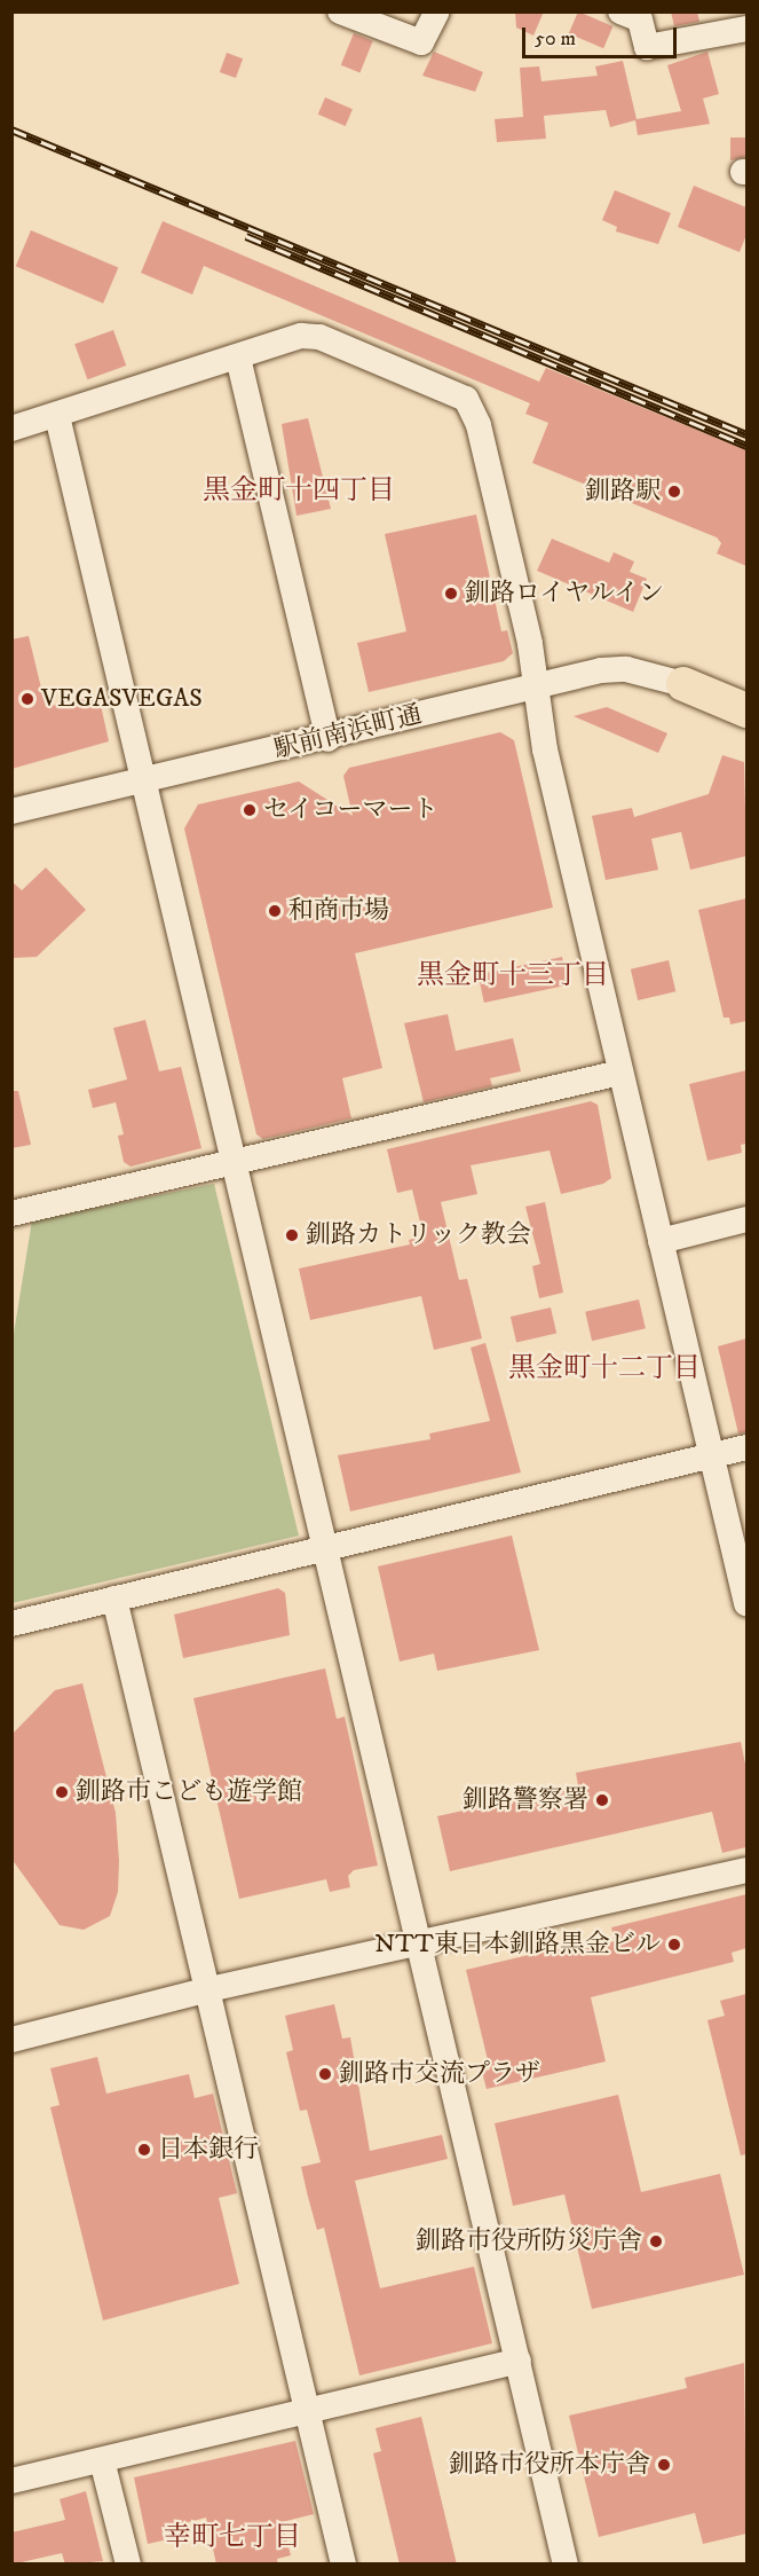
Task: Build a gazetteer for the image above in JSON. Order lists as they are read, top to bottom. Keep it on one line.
{"streets":{"street":["駅前南浜町通"]},"districts":["黒金町十四丁目","黒金町十三丁目","黒金町十二丁目","幸町七丁目"],"places":["釧路駅","釧路ロイヤルイン","VEGASVEGAS","セイコーマート","和商市場","釧路カトリック教会","釧路市こども遊学館","釧路警察署","NTT東日本釧路黒金ビル","釧路市交流プラザ","日本銀行","釧路市役所防災庁舎","釧路市役所本庁舎"],"scale_bar":"50 m"}
